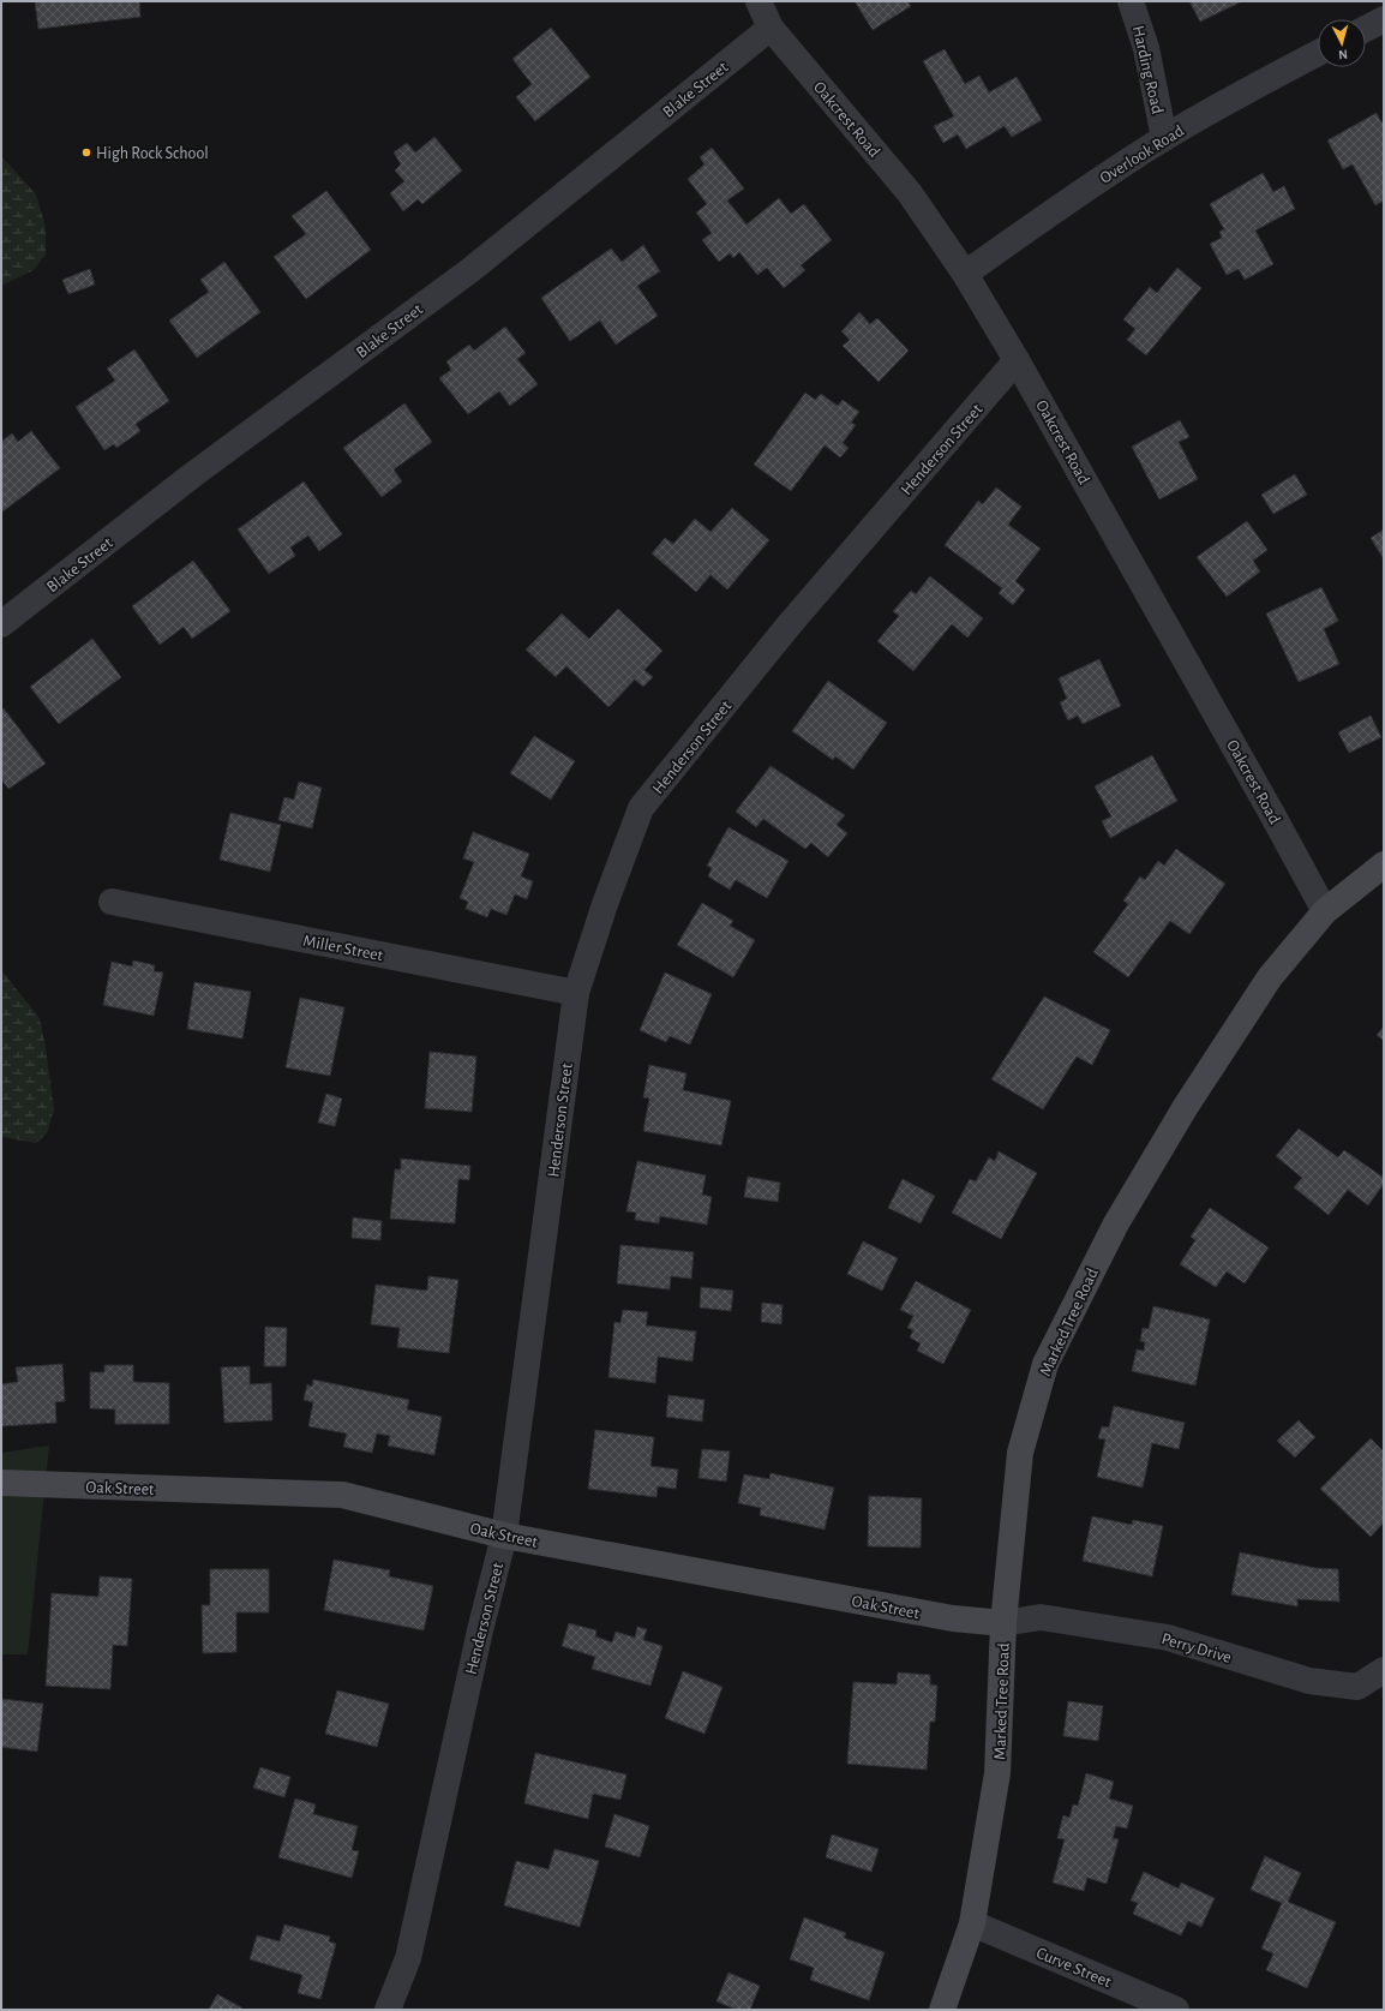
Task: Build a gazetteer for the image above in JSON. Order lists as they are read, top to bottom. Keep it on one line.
{"streets":{"street":["Harding Road","Blake Street","Oakcrest Road","Overlook Road","Henderson Street","Miller Street","Marked Tree Road","Oak Street","Perry Drive","Curve Street"]},"crossings":[["Harding Road","Overlook Road"],["Blake Street","Oakcrest Road"],["Oakcrest Road","Overlook Road"],["Oakcrest Road","Henderson Street"],["Oakcrest Road","Marked Tree Road"],["Henderson Street","Miller Street"],["Henderson Street","Oak Street"],["Marked Tree Road","Oak Street"],["Marked Tree Road","Perry Drive"],["Marked Tree Road","Curve Street"],["Oak Street","Perry Drive"]],"places":["High Rock School"],"north":"bottom"}
